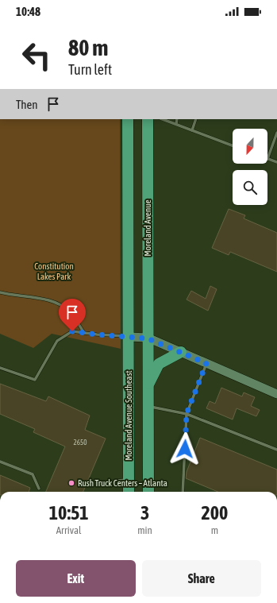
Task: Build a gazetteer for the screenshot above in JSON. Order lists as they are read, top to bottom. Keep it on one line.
{"streets":{"highway":["Moreland Avenue","Moreland Avenue Southeast"]},"parks":["Constitution Lakes Park"],"places":["Rush Truck Centers – Atlanta"],"house_numbers":["2650"],"north":"bottom","page":{"status":"10:48","turn":["80 m","Turn left"],"then":"Then","eta":["10:51","Arrival","3","min","200","m"],"buttons":["Exit","Share"]}}
